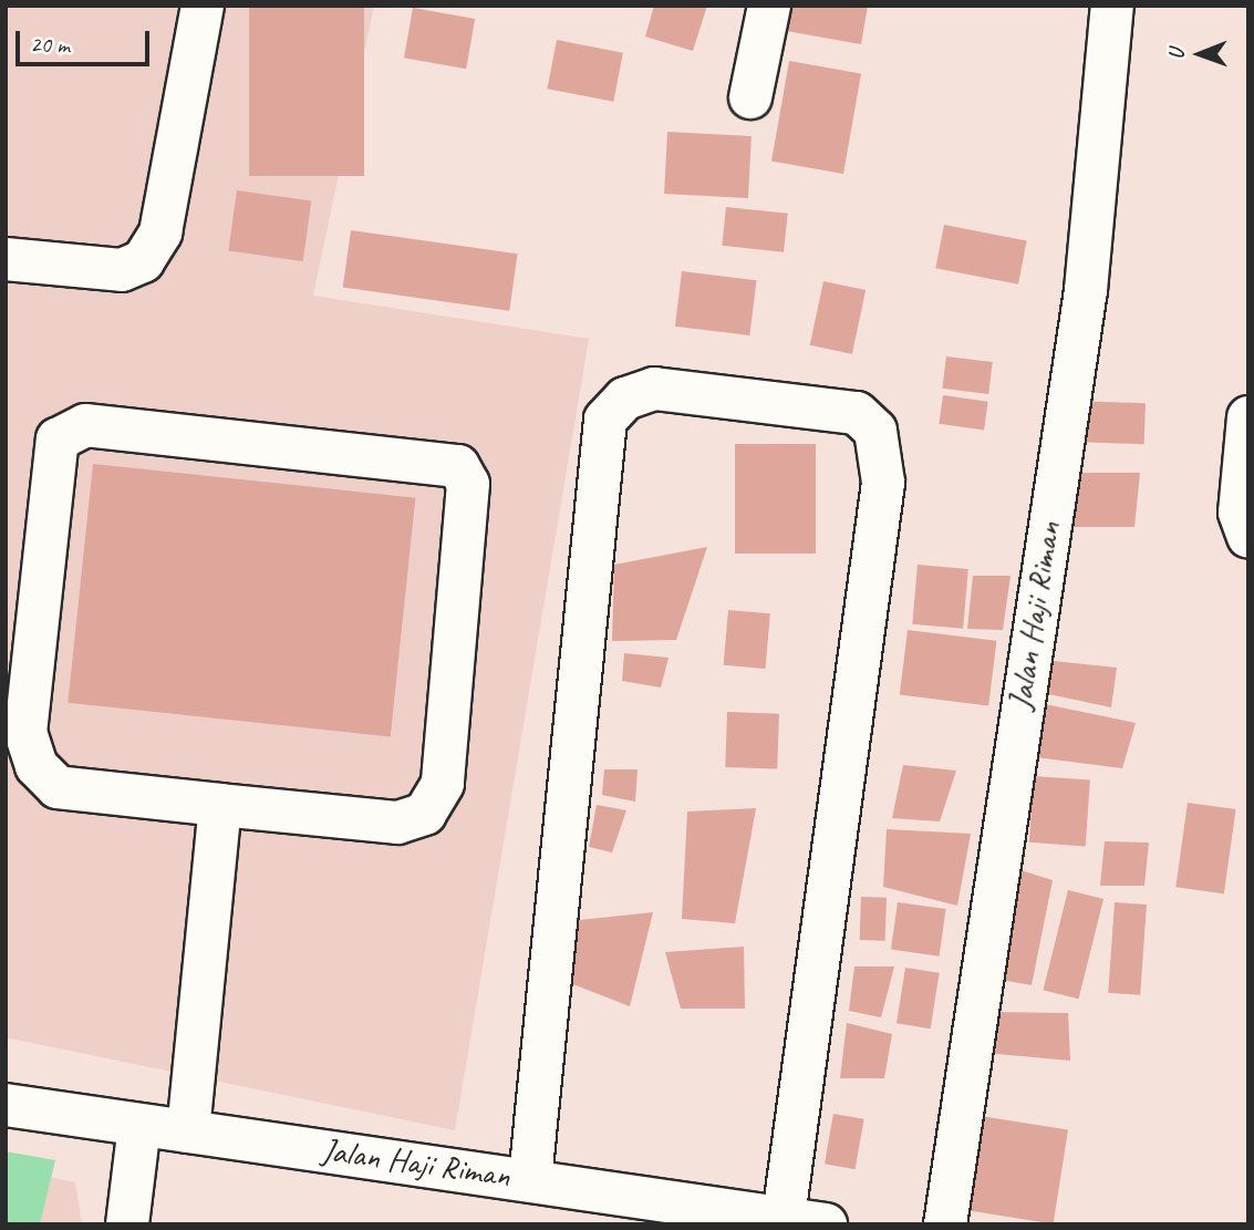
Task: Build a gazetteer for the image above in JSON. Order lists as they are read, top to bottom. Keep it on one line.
{"streets":{"street":["Jalan Haji Riman"]},"scale_bar":"20 m","north":"left"}
